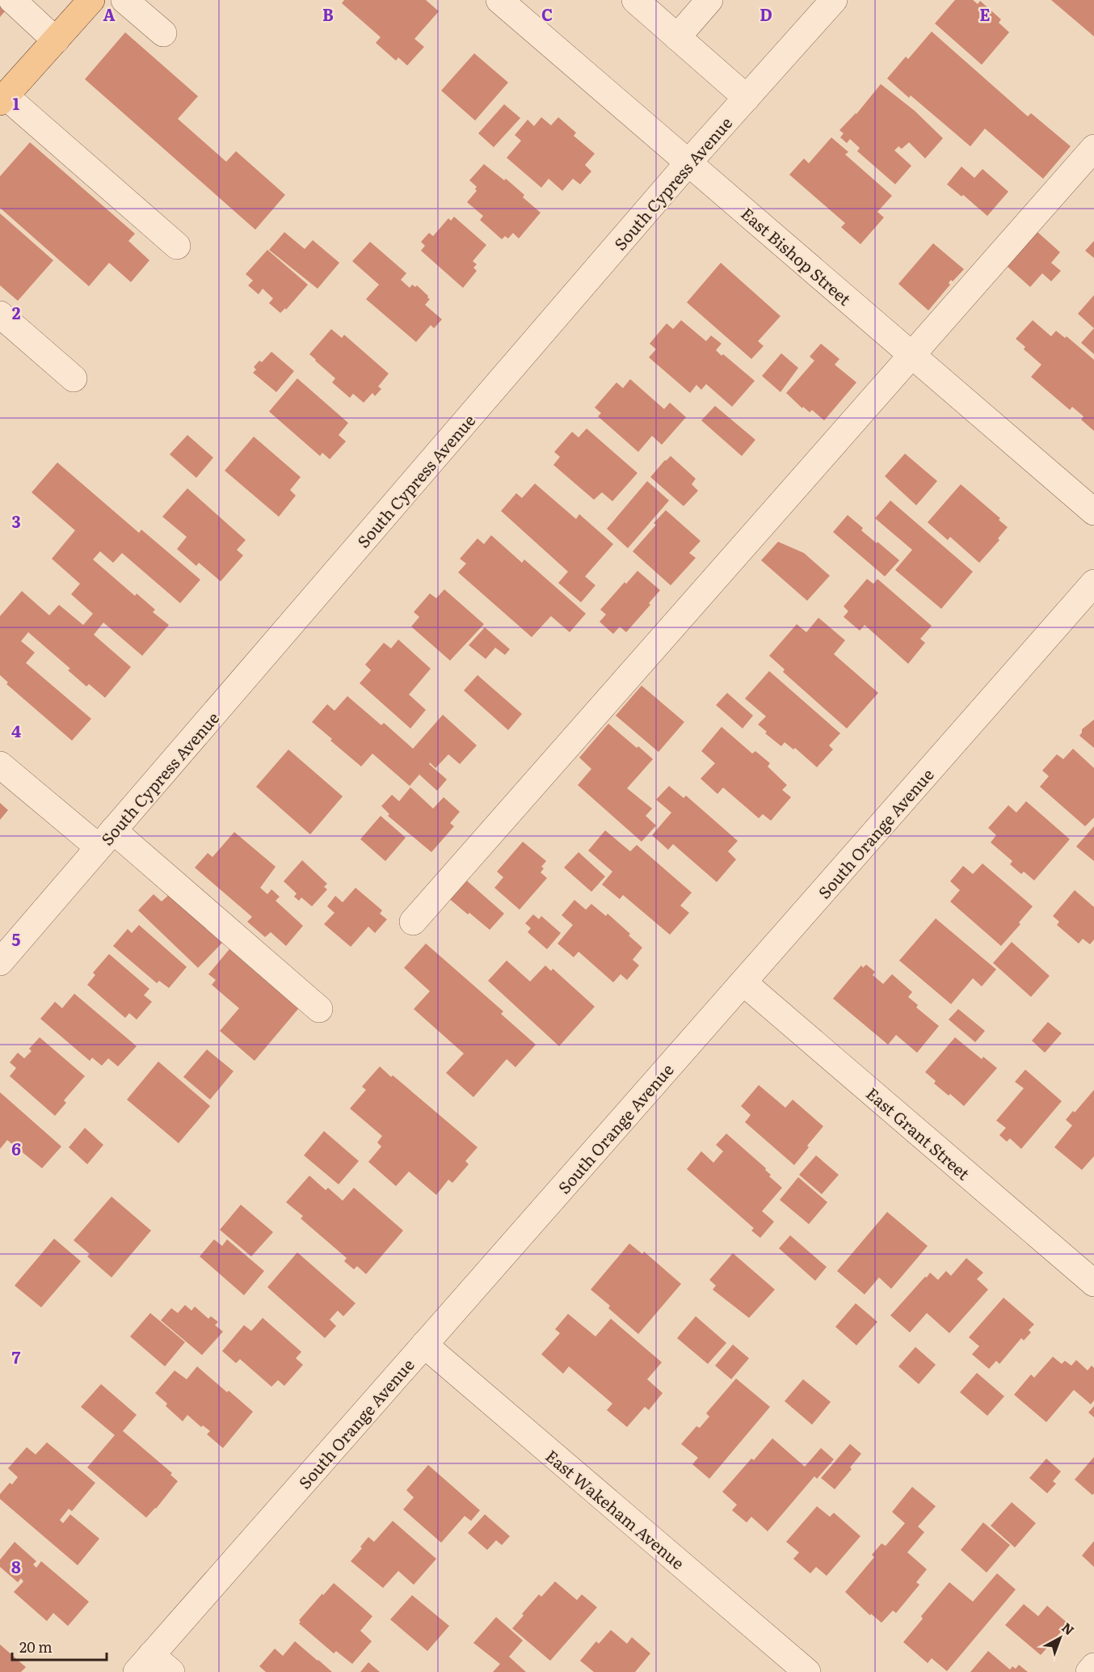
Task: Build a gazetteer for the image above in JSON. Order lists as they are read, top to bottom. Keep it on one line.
{"streets":{"street":["South Cypress Avenue","East Bishop Street","South Orange Avenue","East Grant Street","East Wakeham Avenue"]},"crossings":[["South Cypress Avenue","East Bishop Street"],["South Orange Avenue","East Grant Street"],["South Orange Avenue","East Wakeham Avenue"]],"scale_bar":"20 m","north":"top right","grid":{"columns":["A","B","C","D","E"],"rows":["1","2","3","4","5","6","7","8"]}}
